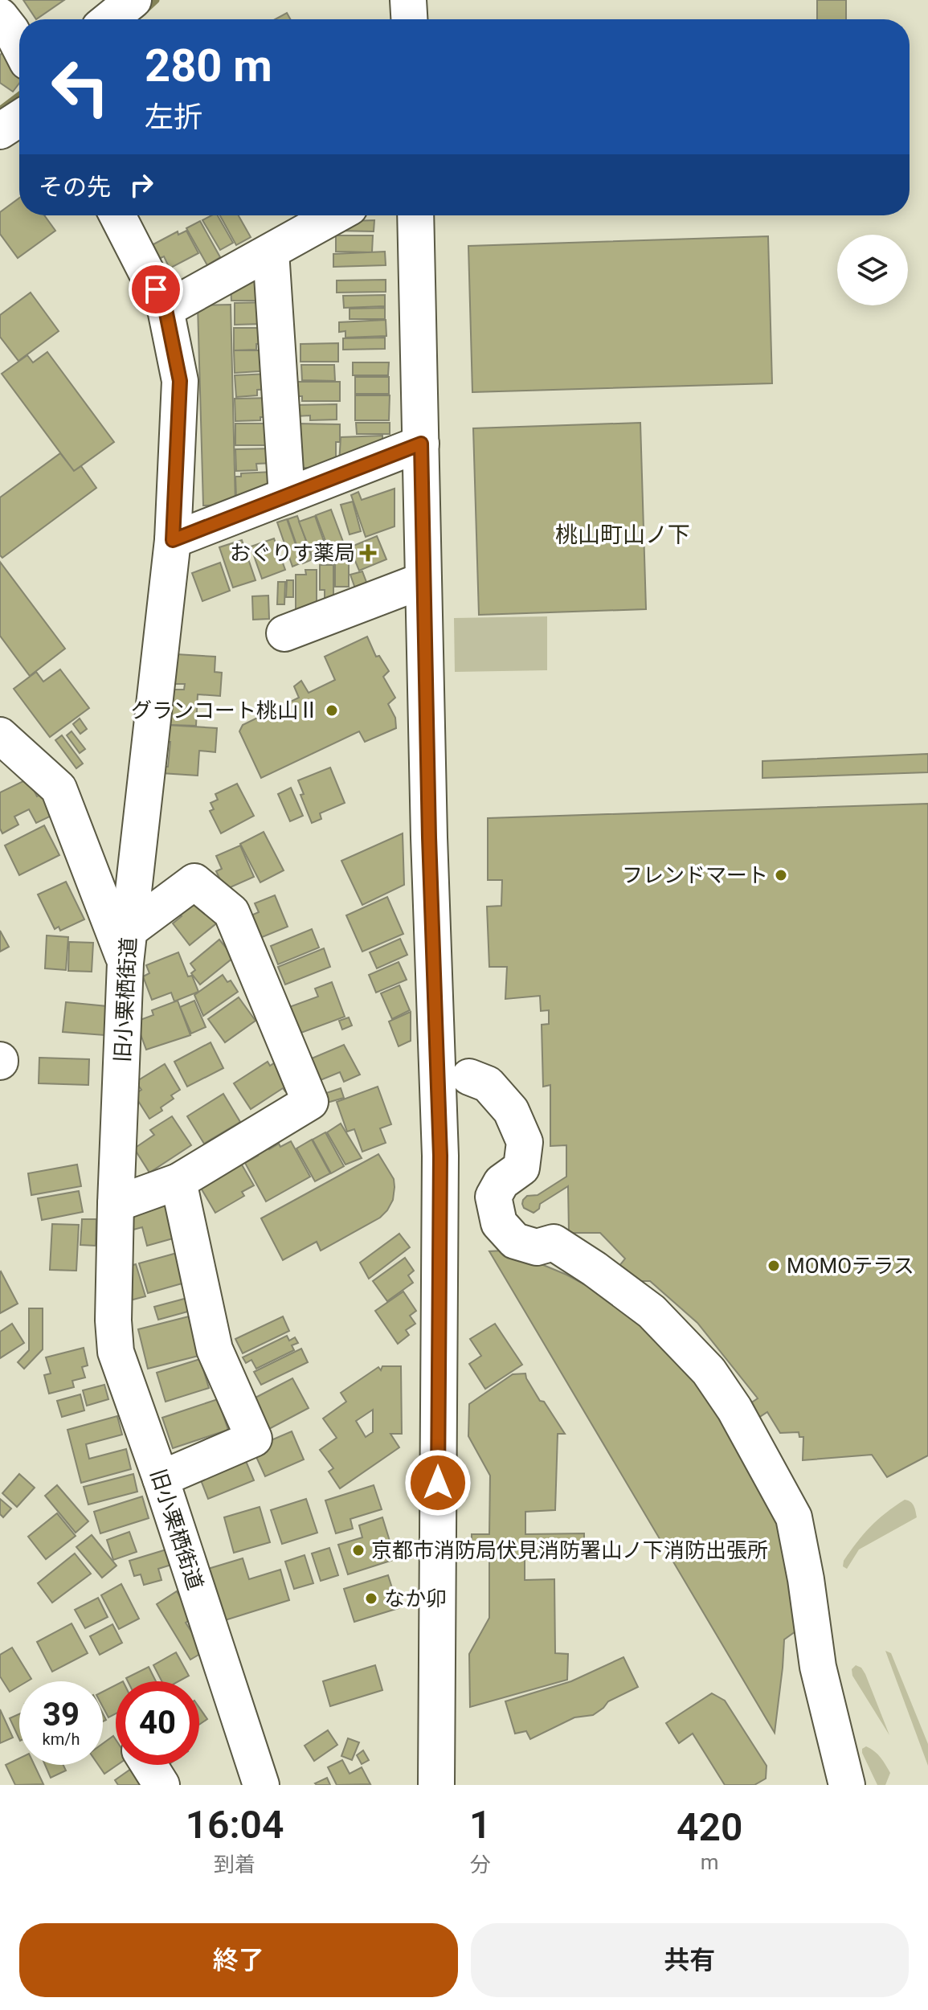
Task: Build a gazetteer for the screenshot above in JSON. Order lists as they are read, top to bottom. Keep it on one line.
{"streets":{"street":["旧小栗栖街道"]},"districts":["桃山町山ノ下"],"places":{"health":["おぐりす薬局"],"other":["グランコート桃山Ⅱ","フレンドマート","MOMOテラス","京都市消防局伏見消防署山ノ下消防出張所","なか卯"]},"page":{"turn":["280 m","左折"],"then":"その先","speed":"39 km/h","limit":"40","eta":["16:04","到着","1","分","420","m"],"buttons":["終了","共有"]}}
